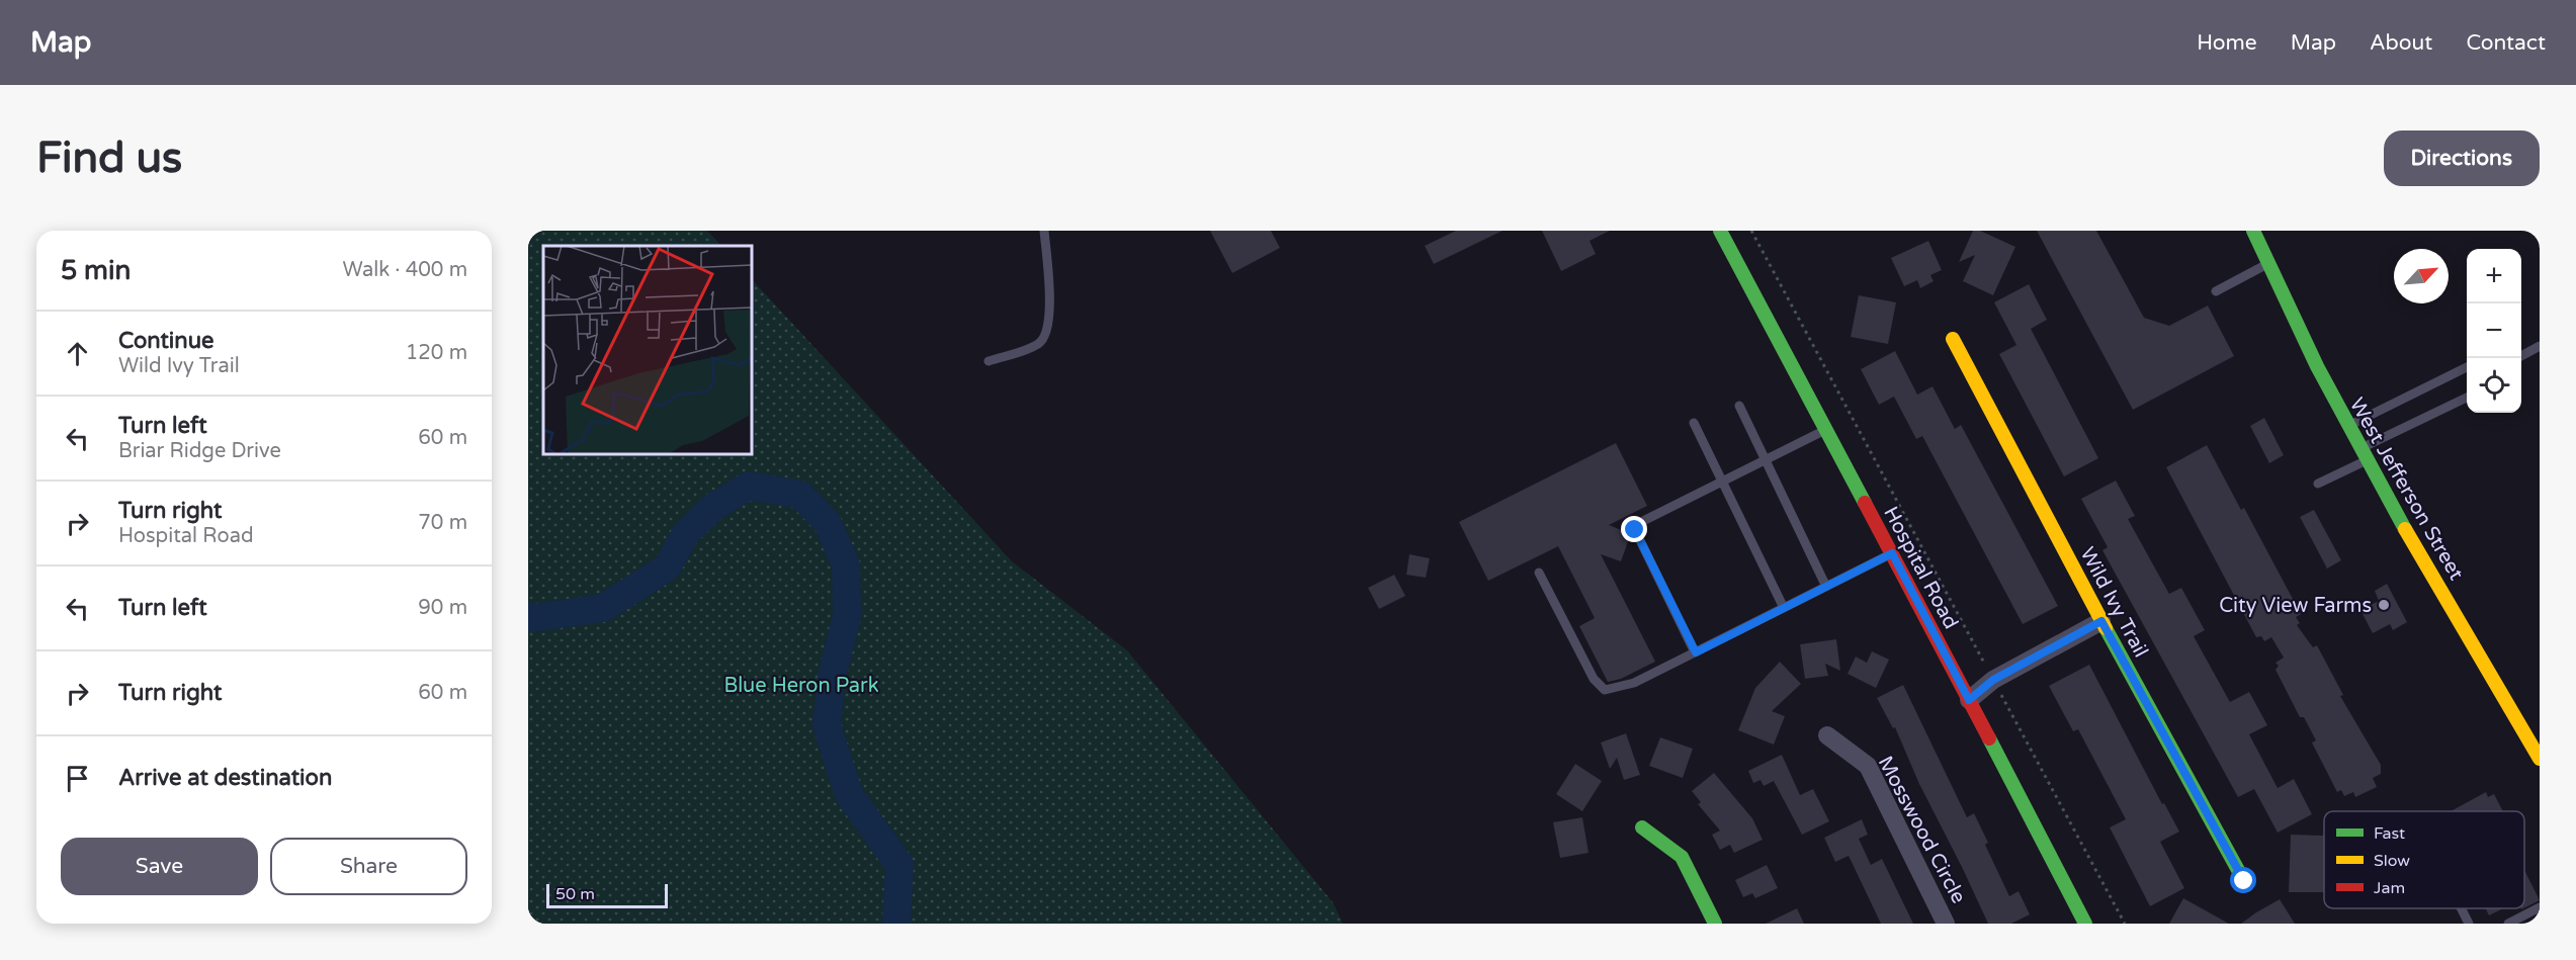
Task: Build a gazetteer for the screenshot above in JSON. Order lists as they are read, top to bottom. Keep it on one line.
{"streets":{"street":["West Jefferson Street","Hospital Road","Wild Ivy Trail","Mosswood Circle"]},"parks":["Blue Heron Park"],"places":["City View Farms"],"legend":["Fast","Slow","Jam"],"scale_bar":"50 m","north":"top right","page":{"header":"Map","nav":["Home","Map","About","Contact"],"buttons":["Directions",["Save","Share"]],"title":"Find us","heading":["5 min","Walk · 400 m"],"map_buttons":["+","−"],"list":[["Continue","Wild Ivy Trail","120 m"],["Turn left","Briar Ridge Drive","60 m"],["Turn right","Hospital Road","70 m"],["Turn left","90 m"],["Turn right","60 m"],"Arrive at destination"],"scale":"50 m"}}
